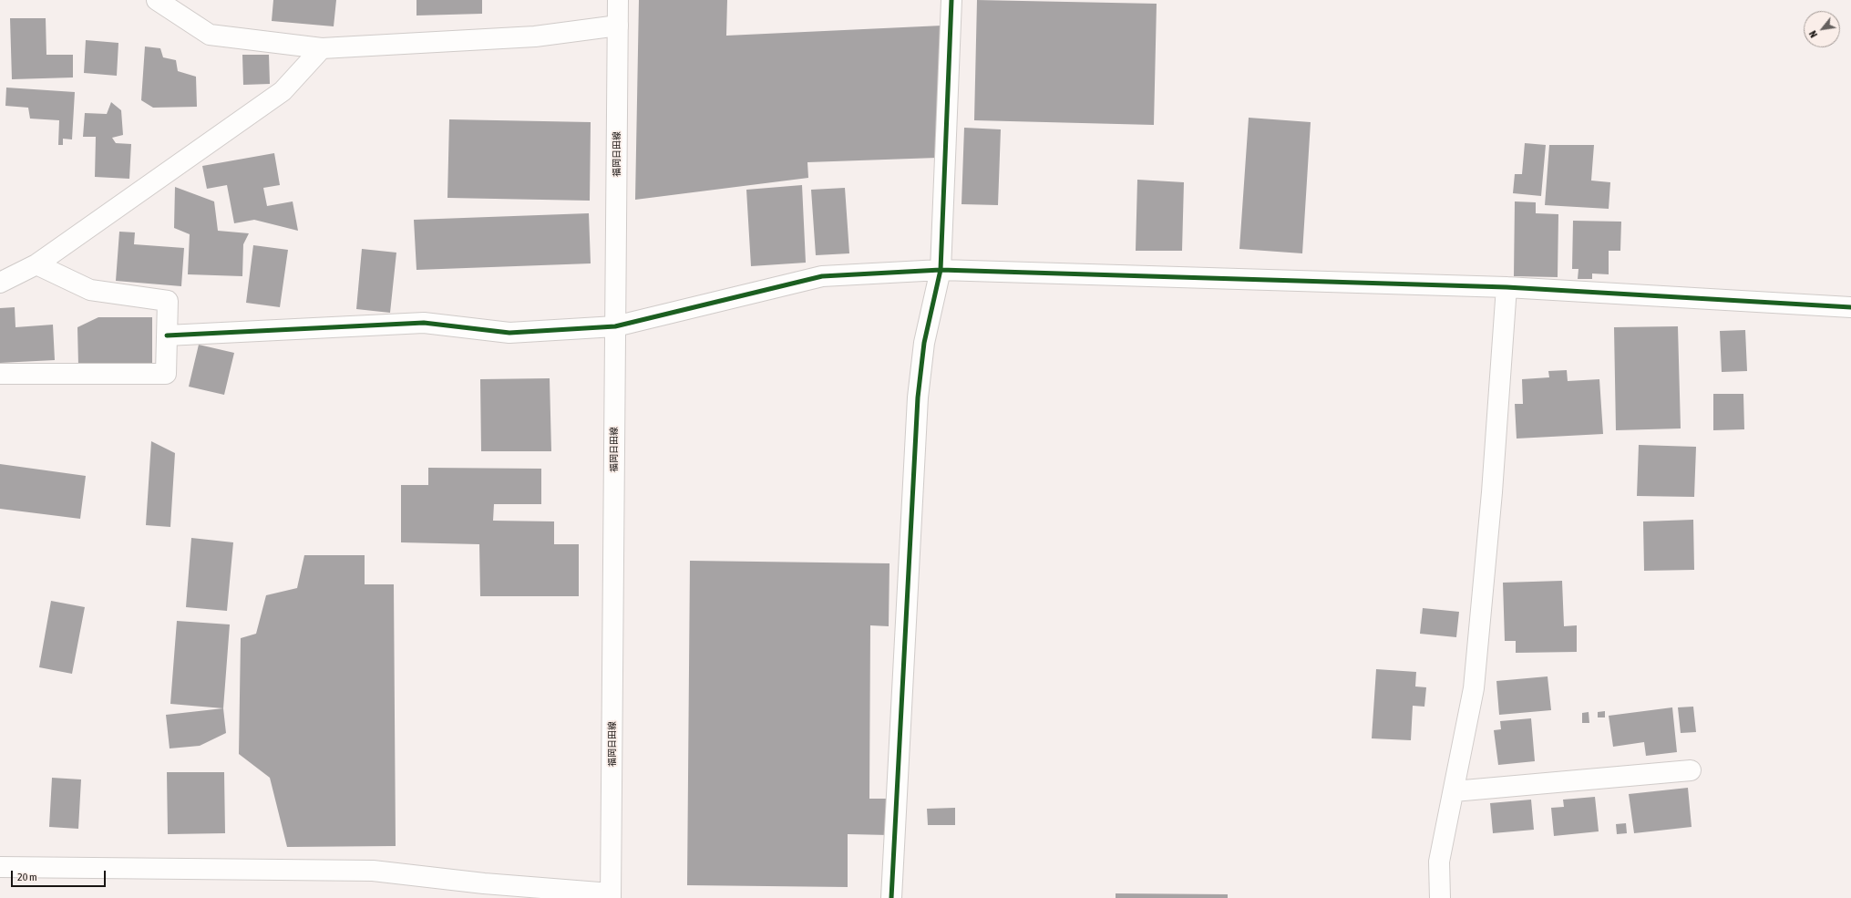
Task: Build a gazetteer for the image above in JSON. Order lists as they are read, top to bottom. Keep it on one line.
{"streets":{"street":["福岡日田線"]},"scale_bar":"20 m","north":"bottom left"}
